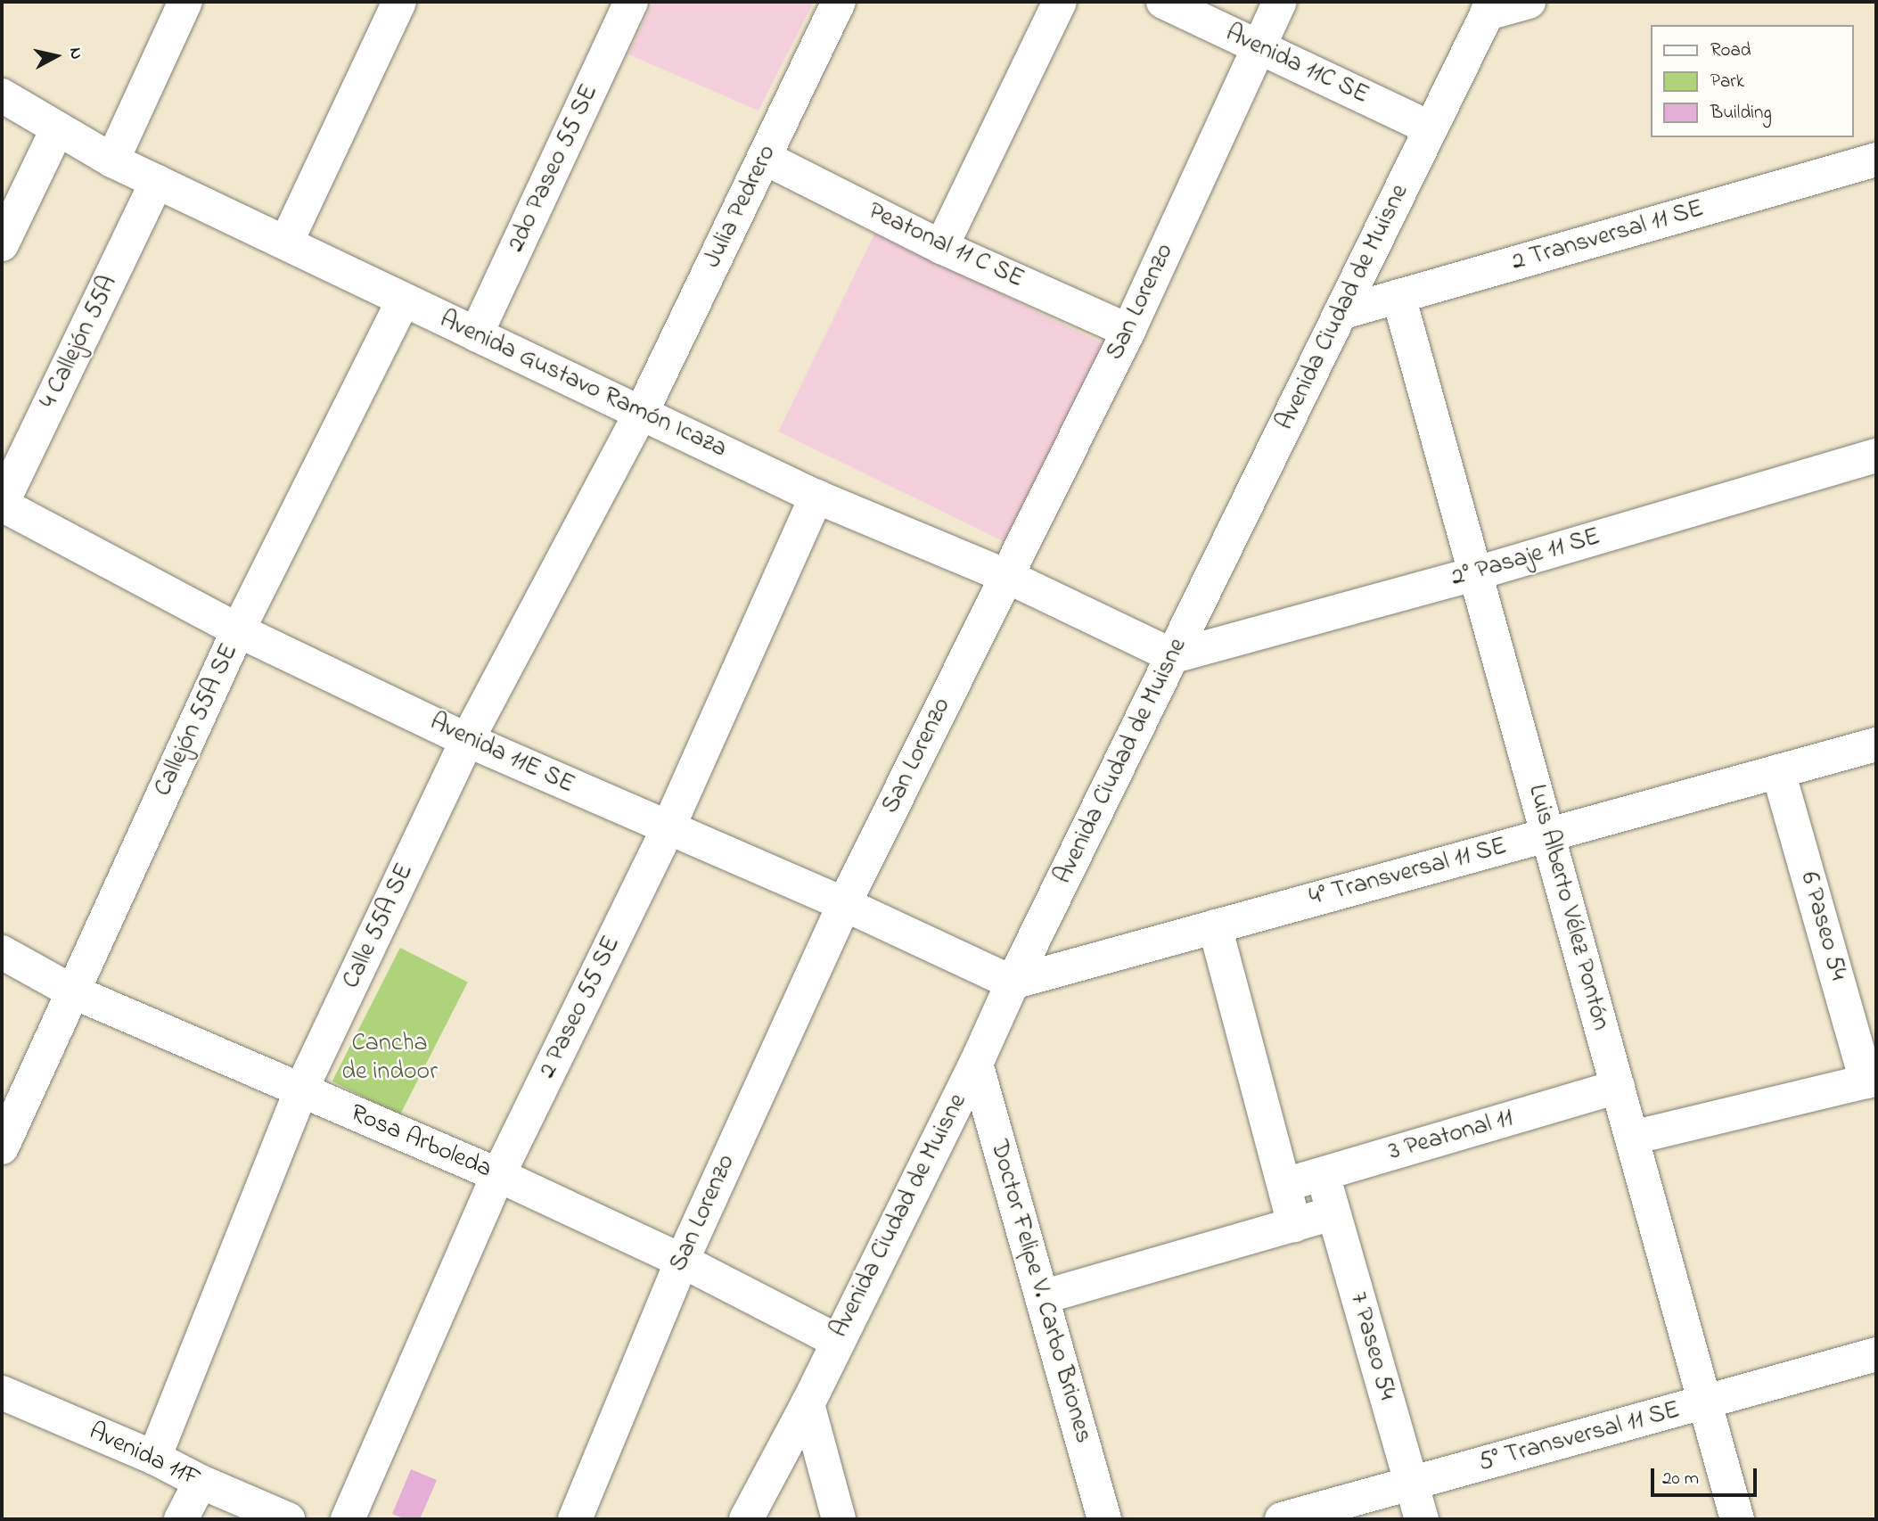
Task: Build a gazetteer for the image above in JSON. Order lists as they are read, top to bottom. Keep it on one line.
{"streets":{"street":["Avenida 11C SE","2do Paseo 55 SE","Julia Pedrero","2 Transversal 11 SE","Peatonal 11 C SE","San Lorenzo","Avenida Ciudad de Muisne","4 Callejón 55A","Avenida Gustavo Ramón Icaza","2° Pasaje 11 SE","Callejón 55A SE","Avenida 11E SE","4° Transversal 11 SE","Luis Alberto Vélez Pontón","Calle 55A SE","6 Paseo 54","2 Paseo 55 SE","3 Peatonal 11","Rosa Arboleda","Doctor Felipe V. Carbo Briones","7 Paseo 54","5° Transversal 11 SE","Avenida 11F"]},"crossings":[["Avenida 11C SE","San Lorenzo"],["Avenida 11C SE","Avenida Ciudad de Muisne"],["2do Paseo 55 SE","Avenida Gustavo Ramón Icaza"],["Julia Pedrero","Peatonal 11 C SE"],["Julia Pedrero","Avenida Gustavo Ramón Icaza"],["Julia Pedrero","Calle 55A SE"],["2 Transversal 11 SE","Avenida Ciudad de Muisne"],["2 Transversal 11 SE","Luis Alberto Vélez Pontón"],["Peatonal 11 C SE","San Lorenzo"],["San Lorenzo","Avenida Gustavo Ramón Icaza"],["San Lorenzo","Avenida 11E SE"],["San Lorenzo","Rosa Arboleda"],["Avenida Ciudad de Muisne","Avenida Gustavo Ramón Icaza"],["Avenida Ciudad de Muisne","2° Pasaje 11 SE"],["Avenida Ciudad de Muisne","Avenida 11E SE"],["Avenida Ciudad de Muisne","4° Transversal 11 SE"],["Avenida Ciudad de Muisne","Rosa Arboleda"],["Avenida Ciudad de Muisne","Doctor Felipe V. Carbo Briones"],["4 Callejón 55A","Avenida Gustavo Ramón Icaza"],["4 Callejón 55A","Avenida 11E SE"],["Avenida Gustavo Ramón Icaza","2° Pasaje 11 SE"],["Avenida Gustavo Ramón Icaza","Callejón 55A SE"],["Avenida Gustavo Ramón Icaza","Calle 55A SE"],["Avenida Gustavo Ramón Icaza","2 Paseo 55 SE"],["2° Pasaje 11 SE","Luis Alberto Vélez Pontón"],["Callejón 55A SE","Avenida 11E SE"],["Callejón 55A SE","Rosa Arboleda"],["Avenida 11E SE","4° Transversal 11 SE"],["Avenida 11E SE","Calle 55A SE"],["Avenida 11E SE","2 Paseo 55 SE"],["4° Transversal 11 SE","Luis Alberto Vélez Pontón"],["4° Transversal 11 SE","6 Paseo 54"],["Luis Alberto Vélez Pontón","3 Peatonal 11"],["Luis Alberto Vélez Pontón","5° Transversal 11 SE"],["Calle 55A SE","Rosa Arboleda"],["Calle 55A SE","Avenida 11F"],["2 Paseo 55 SE","Rosa Arboleda"],["3 Peatonal 11","7 Paseo 54"],["7 Paseo 54","5° Transversal 11 SE"]],"parks":["Cancha de indoor"],"legend":["Road","Park","Building"],"scale_bar":"20 m","north":"right"}
